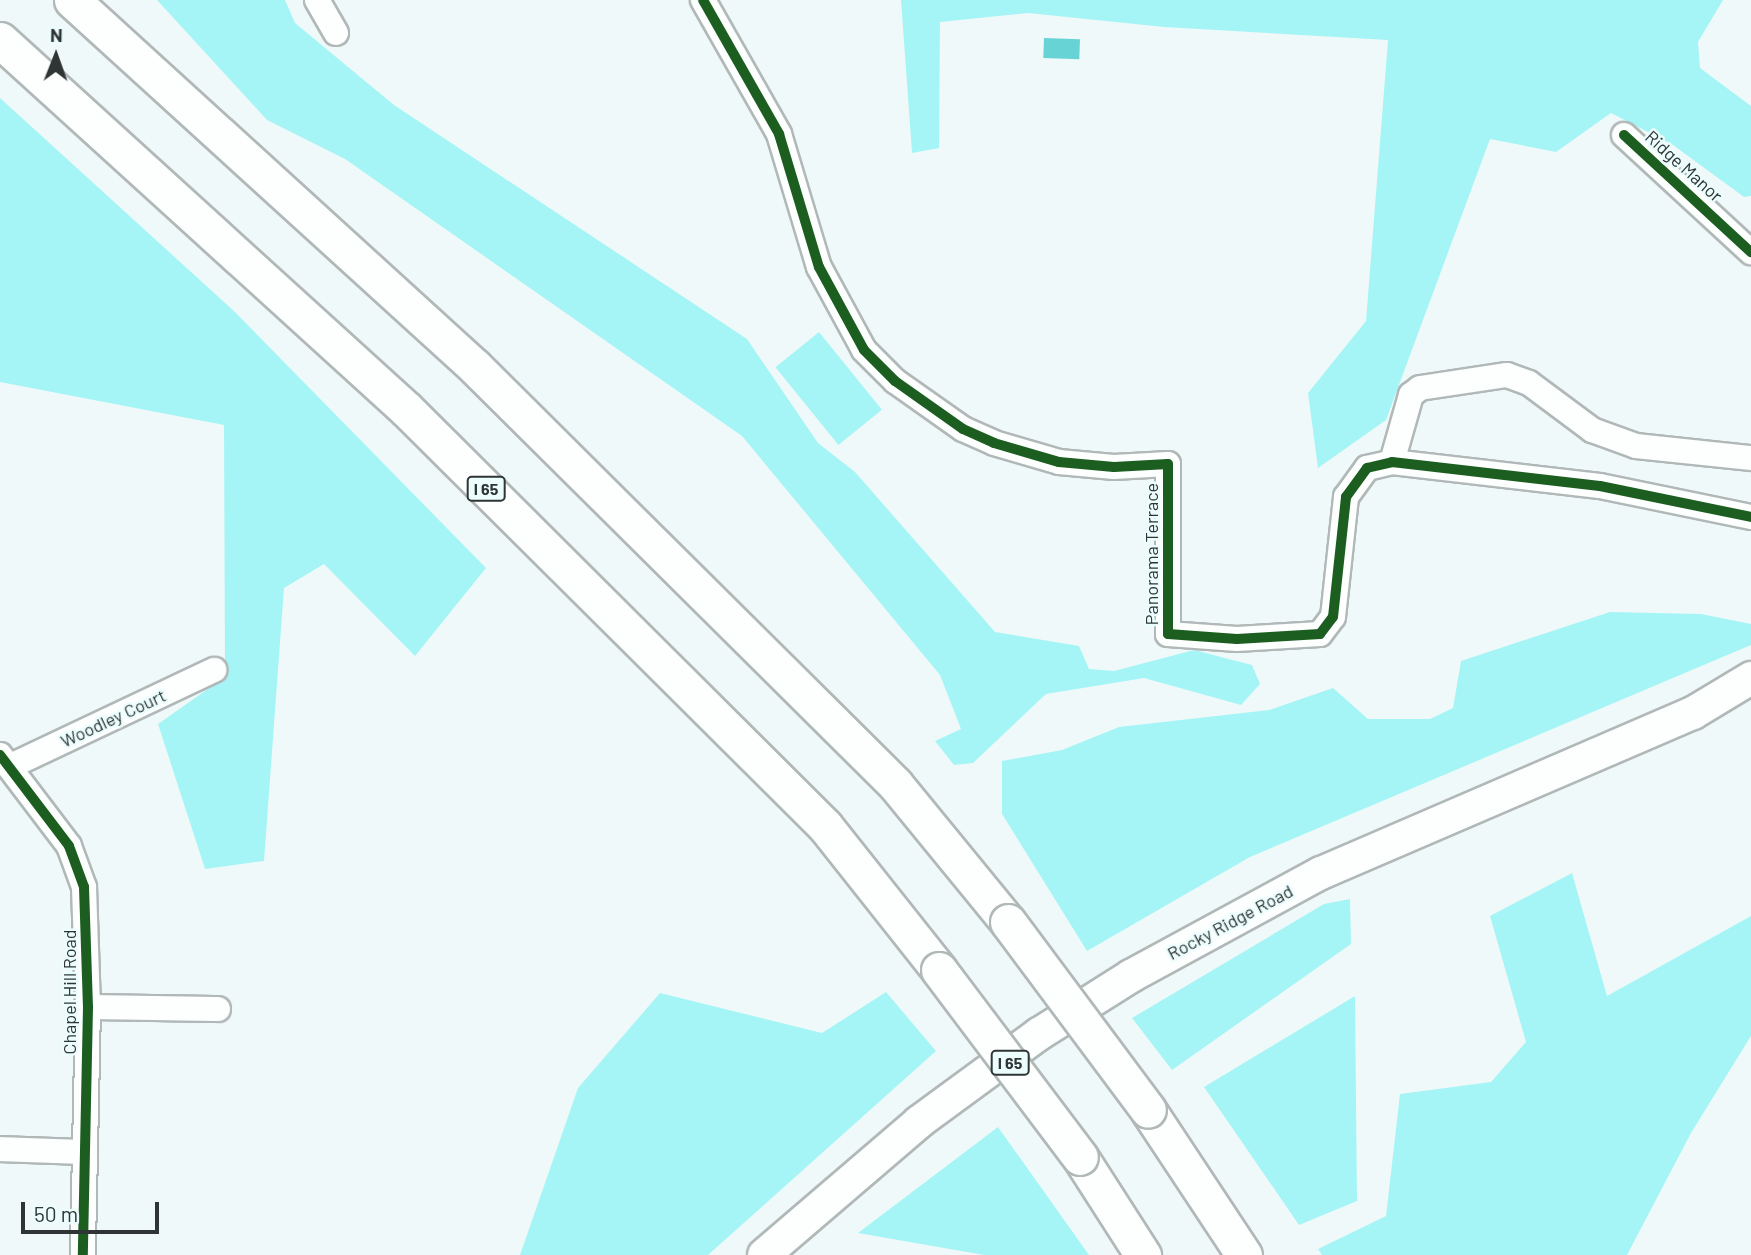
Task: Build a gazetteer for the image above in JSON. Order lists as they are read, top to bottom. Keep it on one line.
{"streets":{"highway":["I 65"],"main road":["Rocky Ridge Road"],"street":["Ridge Manor","Panorama Terrace","Woodley Court","Chapel Hill Road"]},"crossings":[["Woodley Court","Chapel Hill Road"]],"scale_bar":"50 m","north":"top"}
